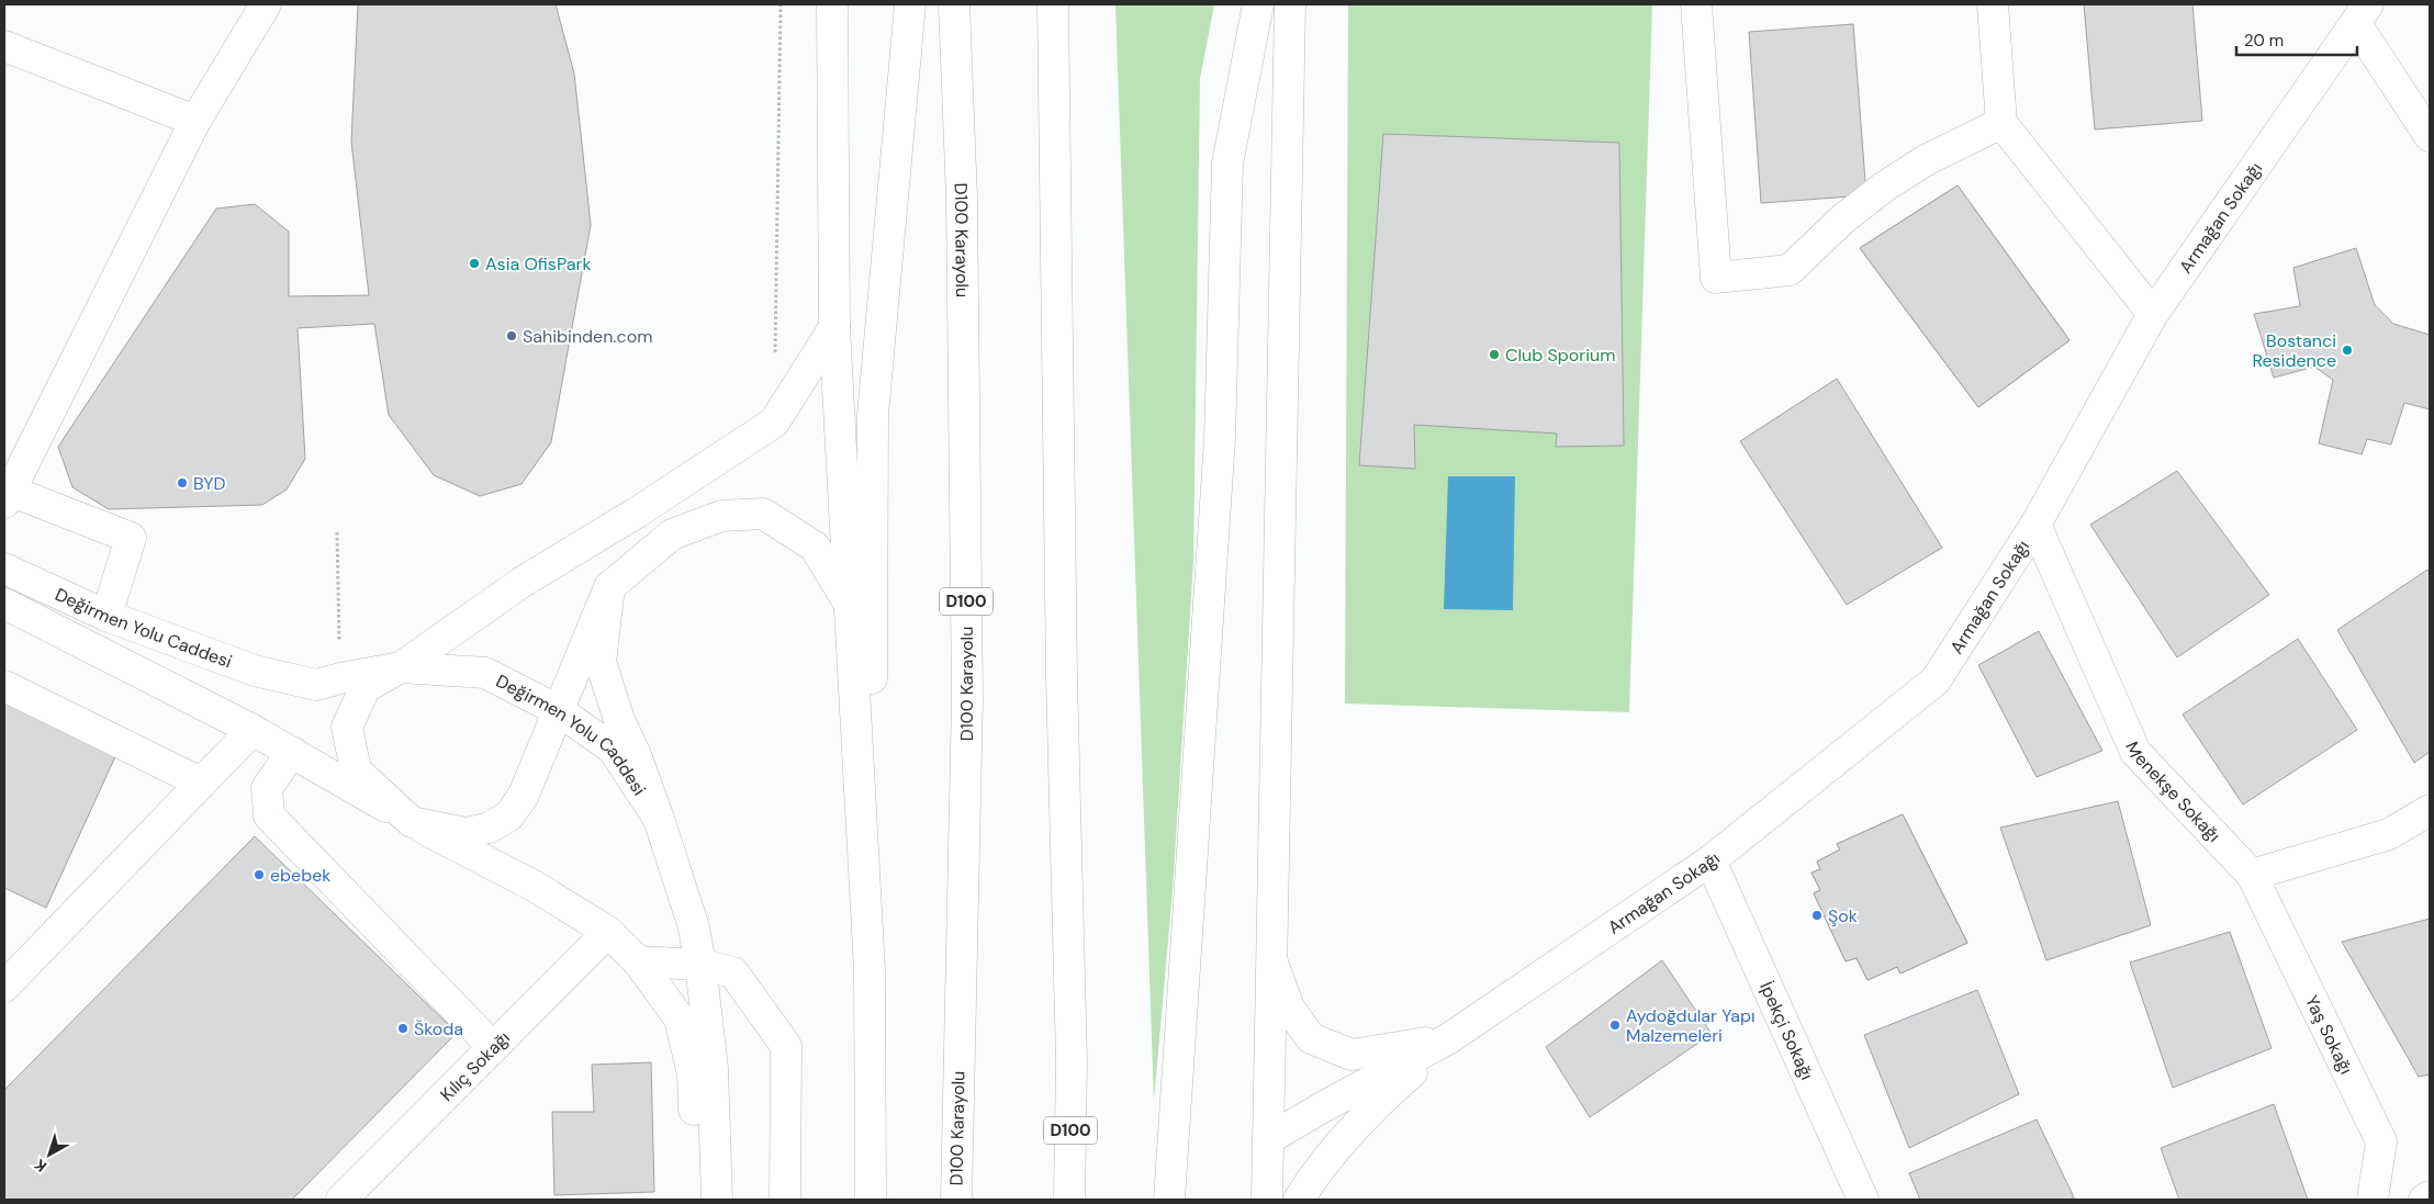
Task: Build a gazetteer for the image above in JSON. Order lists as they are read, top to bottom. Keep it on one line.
{"streets":{"main road":["Armağan Sokağı","D100 Karayolu","D100","Değirmen Yolu Caddesi","Menekşe Sokağı","İpekçi Sokağı","Yaş Sokağı","Kılıç Sokağı"]},"crossings":[["Armağan Sokağı","Menekşe Sokağı"],["Armağan Sokağı","İpekçi Sokağı"],["Değirmen Yolu Caddesi","Kılıç Sokağı"],["Menekşe Sokağı","Yaş Sokağı"]],"places":["Asia OfisPark","Sahibinden.com","Bostanci Residence","Club Sporium","BYD","ebebek","Şok","Aydoğdular Yapı Malzemeleri","Škoda"],"scale_bar":"20 m","north":"bottom left"}
